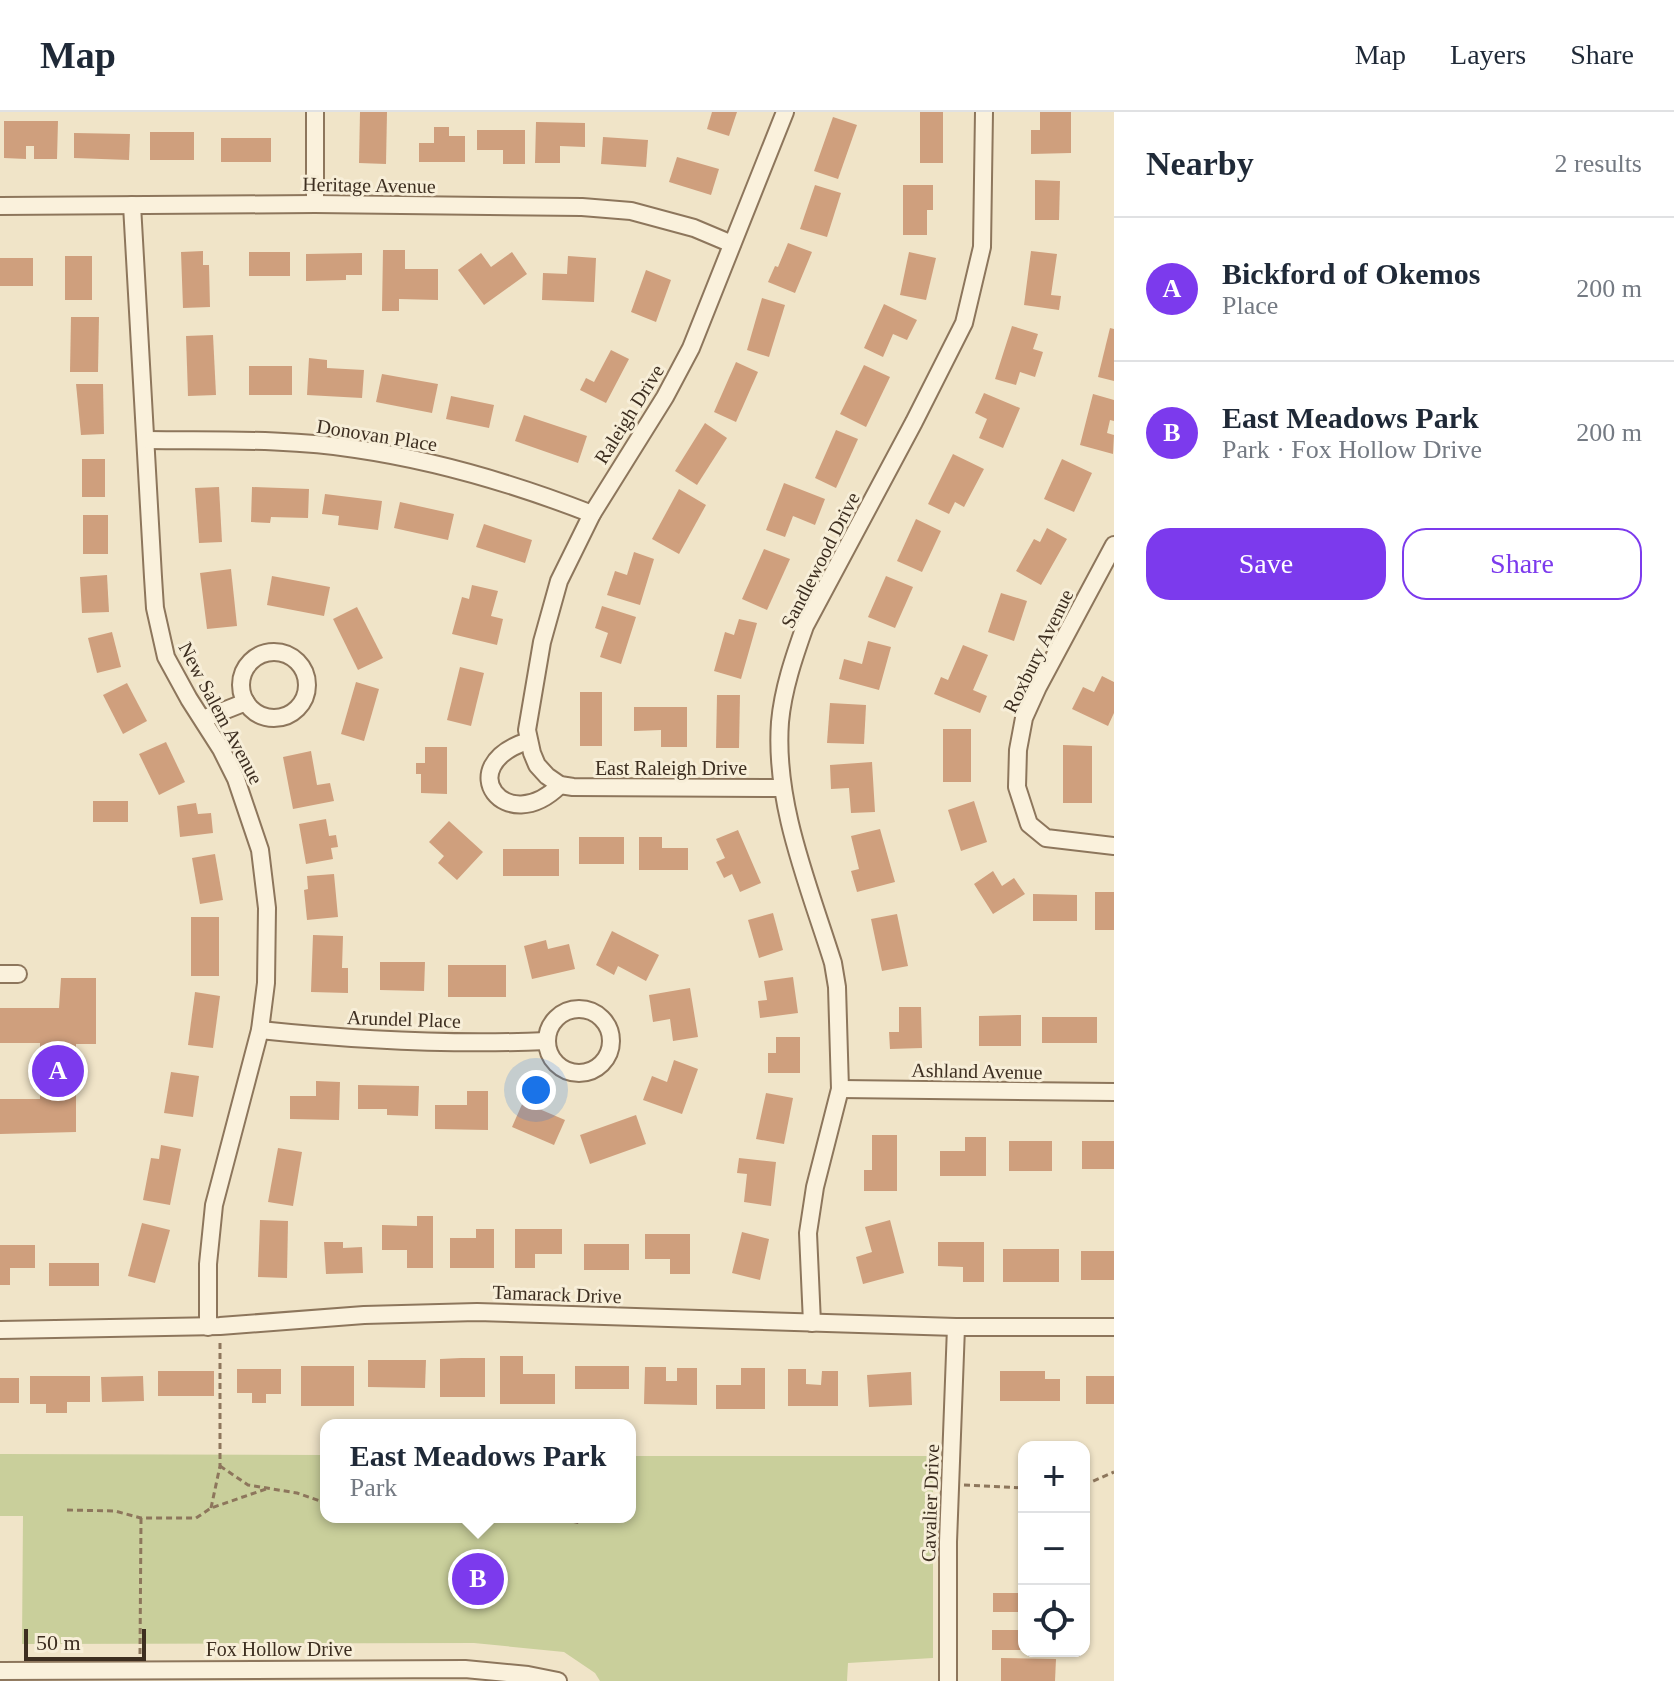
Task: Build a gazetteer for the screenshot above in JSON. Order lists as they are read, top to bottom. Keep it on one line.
{"streets":{"street":["Heritage Avenue","Raleigh Drive","Donovan Place","Sandlewood Drive","Roxbury Avenue","New Salem Avenue","East Raleigh Drive","Arundel Place","Ashland Avenue","Tamarack Drive","Cavalier Drive","Fox Hollow Drive"]},"crossings":[["Heritage Avenue","Raleigh Drive"],["Heritage Avenue","New Salem Avenue"],["Raleigh Drive","Donovan Place"],["Raleigh Drive","East Raleigh Drive"],["Donovan Place","New Salem Avenue"],["Sandlewood Drive","East Raleigh Drive"],["Sandlewood Drive","Ashland Avenue"],["Sandlewood Drive","Tamarack Drive"],["New Salem Avenue","Arundel Place"],["New Salem Avenue","Tamarack Drive"],["Tamarack Drive","Cavalier Drive"]],"scale_bar":"50 m","page":{"header":"Map","nav":["Map","Layers","Share"],"heading":["Nearby","2 results"],"list":[{"mark":"A","name":"Bickford of Okemos","note":"Place","value":"200 m"},{"mark":"B","name":"East Meadows Park","note":"Park · Fox Hollow Drive","value":"200 m"}],"buttons":["Save","Share"],"pins":["A","B"],"popup":["East Meadows Park","Park"],"map_buttons":["+","−"],"scale":"50 m"}}
